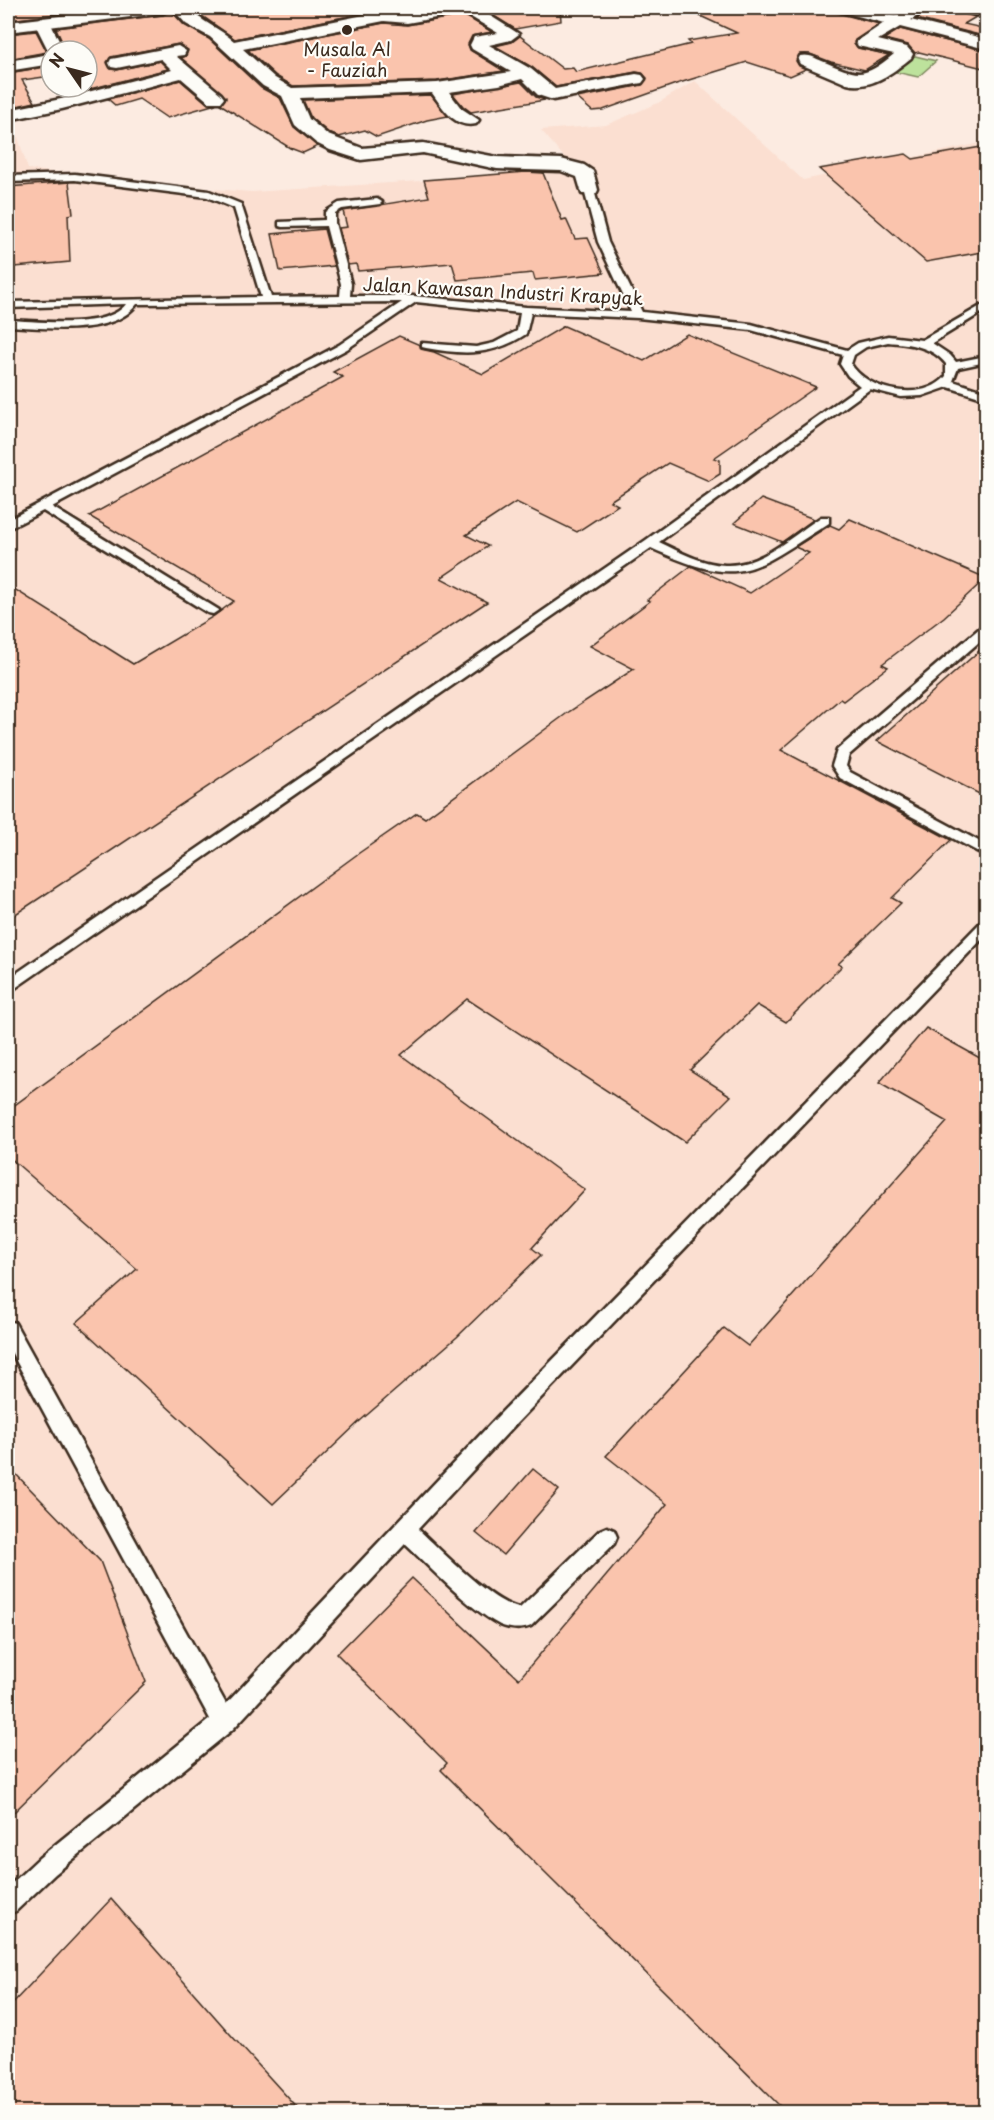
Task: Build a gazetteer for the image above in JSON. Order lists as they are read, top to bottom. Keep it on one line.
{"streets":{"lane":["Jalan Kawasan Industri Krapyak"]},"places":["Musala Al - Fauziah"],"north":"top left"}
